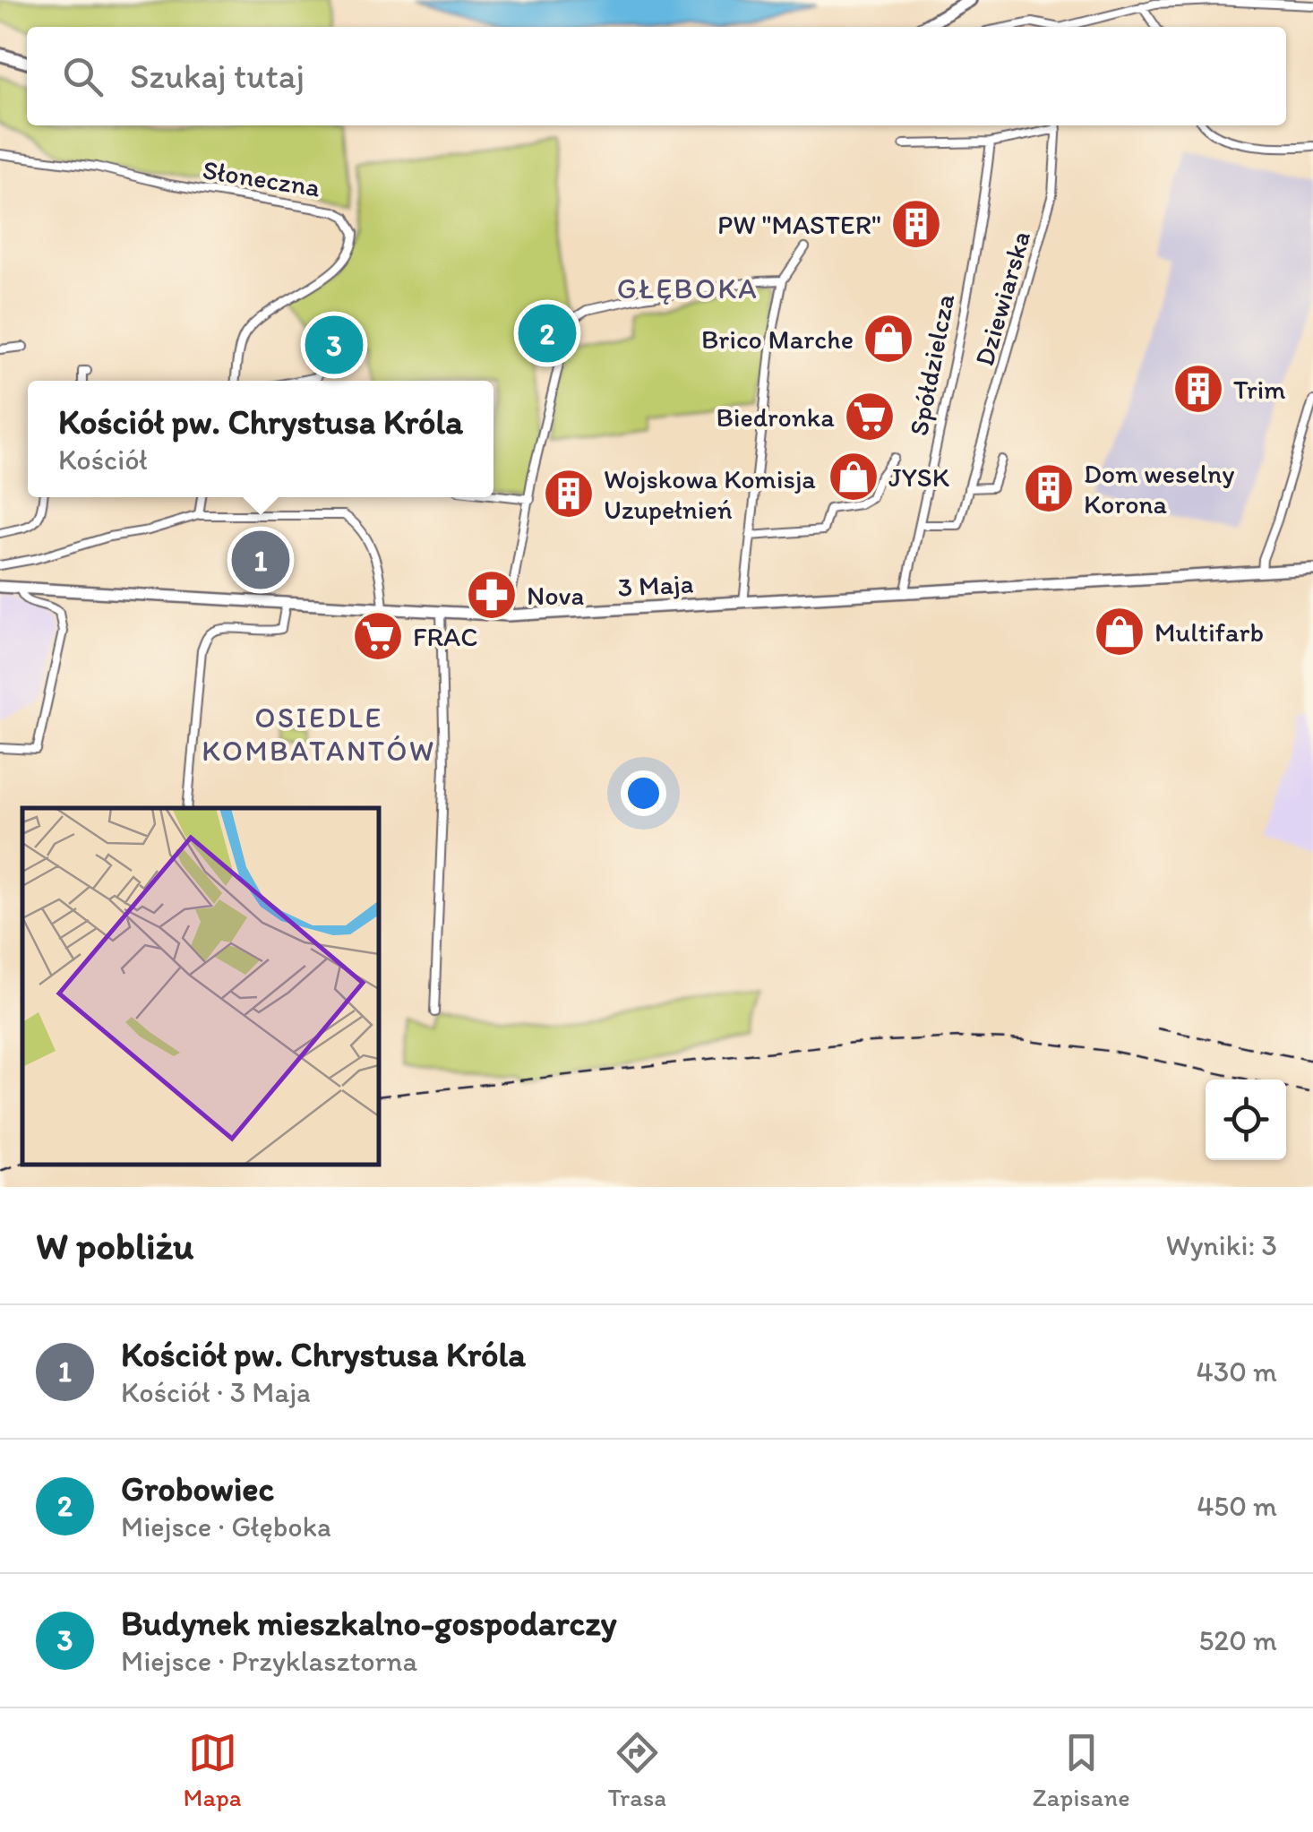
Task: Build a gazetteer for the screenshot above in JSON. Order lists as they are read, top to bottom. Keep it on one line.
{"streets":{"street":["Słoneczna","Dziewiarska","Spółdzielcza","3 Maja"]},"crossings":[["Dziewiarska","Spółdzielcza"],["Spółdzielcza","3 Maja"]],"districts":["GŁĘBOKA","OSIEDLE KOMBATANTÓW"],"places":{"building":["PW \"MASTER\"","Trim","Dom weselny Korona","Wojskowa Komisja Uzupełnień"],"shop":["Brico Marche","JYSK","Multifarb"],"supermarket":["Biedronka","FRAC"],"pharmacy":["Nova"]},"page":{"search":"Szukaj tutaj","pins":["2","3","1"],"popup":["Kościół pw. Chrystusa Króla","Kościół"],"heading":["W pobliżu","Wyniki: 3"],"list":[{"mark":"1","name":"Kościół pw. Chrystusa Króla","note":"Kościół · 3 Maja","value":"430 m"},{"mark":"2","name":"Grobowiec","note":"Miejsce · Głęboka","value":"450 m"},{"mark":"3","name":"Budynek mieszkalno-gospodarczy","note":"Miejsce · Przyklasztorna","value":"520 m"}],"nav":["Mapa","Trasa","Zapisane"]}}
